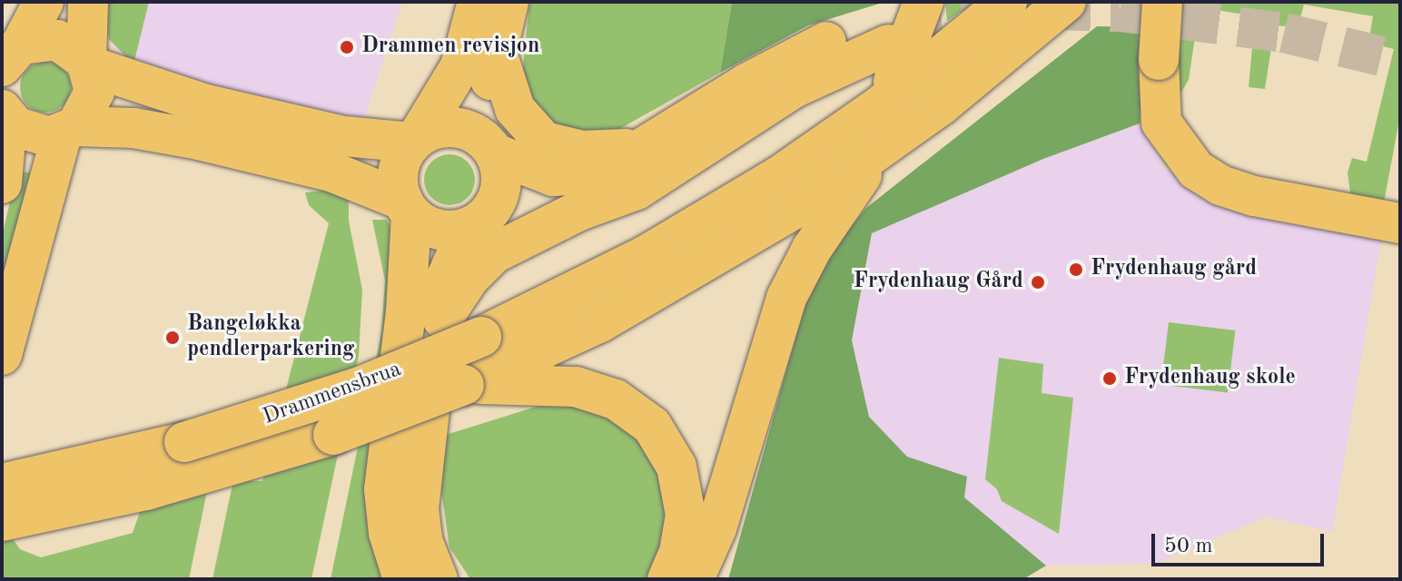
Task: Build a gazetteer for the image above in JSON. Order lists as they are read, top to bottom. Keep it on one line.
{"streets":{"main road":["Drammensbrua"]},"places":["Drammen revisjon","Frydenhaug gård","Frydenhaug Gård","Bangeløkka pendlerparkering","Frydenhaug skole"],"scale_bar":"50 m"}
